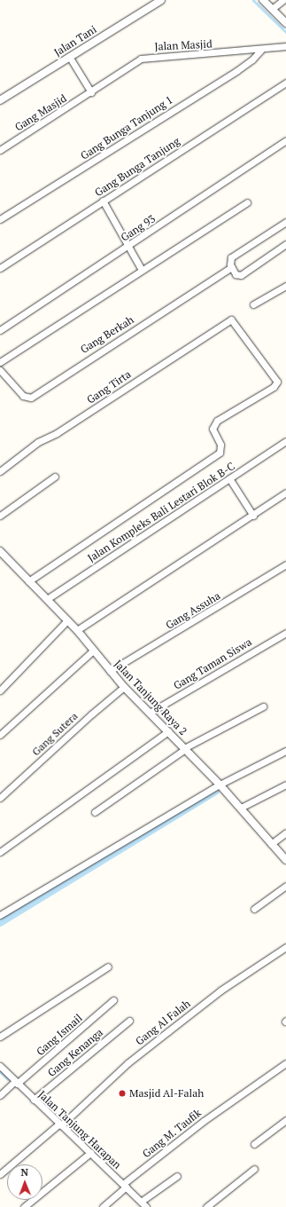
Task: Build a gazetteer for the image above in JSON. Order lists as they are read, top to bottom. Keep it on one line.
{"streets":{"street":["Jalan Tani","Jalan Masjid","Gang Masjid","Gang Bunga Tanjung 1","Gang Bunga Tanjung","Gang 93","Gang Berkah","Gang Tirta","Jalan Kompleks Bali Lestari Blok B-C","Gang Assuha","Gang Taman Siswa","Jalan Tanjung Raya 2","Gang Sutera","Gang Al Falah","Gang Ismail","Gang Kenanga","Jalan Tanjung Harapan","Gang M. Taufik"]},"crossings":[["Jalan Masjid","Gang Masjid"],["Jalan Masjid","Gang Bunga Tanjung 1"],["Gang Tirta","Jalan Tanjung Raya 2"],["Jalan Kompleks Bali Lestari Blok B-C","Jalan Tanjung Raya 2"],["Gang Assuha","Jalan Tanjung Raya 2"],["Gang Taman Siswa","Jalan Tanjung Raya 2"],["Jalan Tanjung Raya 2","Gang Sutera"],["Gang Al Falah","Jalan Tanjung Harapan"],["Gang Ismail","Jalan Tanjung Harapan"],["Gang Kenanga","Jalan Tanjung Harapan"],["Jalan Tanjung Harapan","Gang M. Taufik"]],"places":["Masjid Al-Falah"],"north":"top"}
